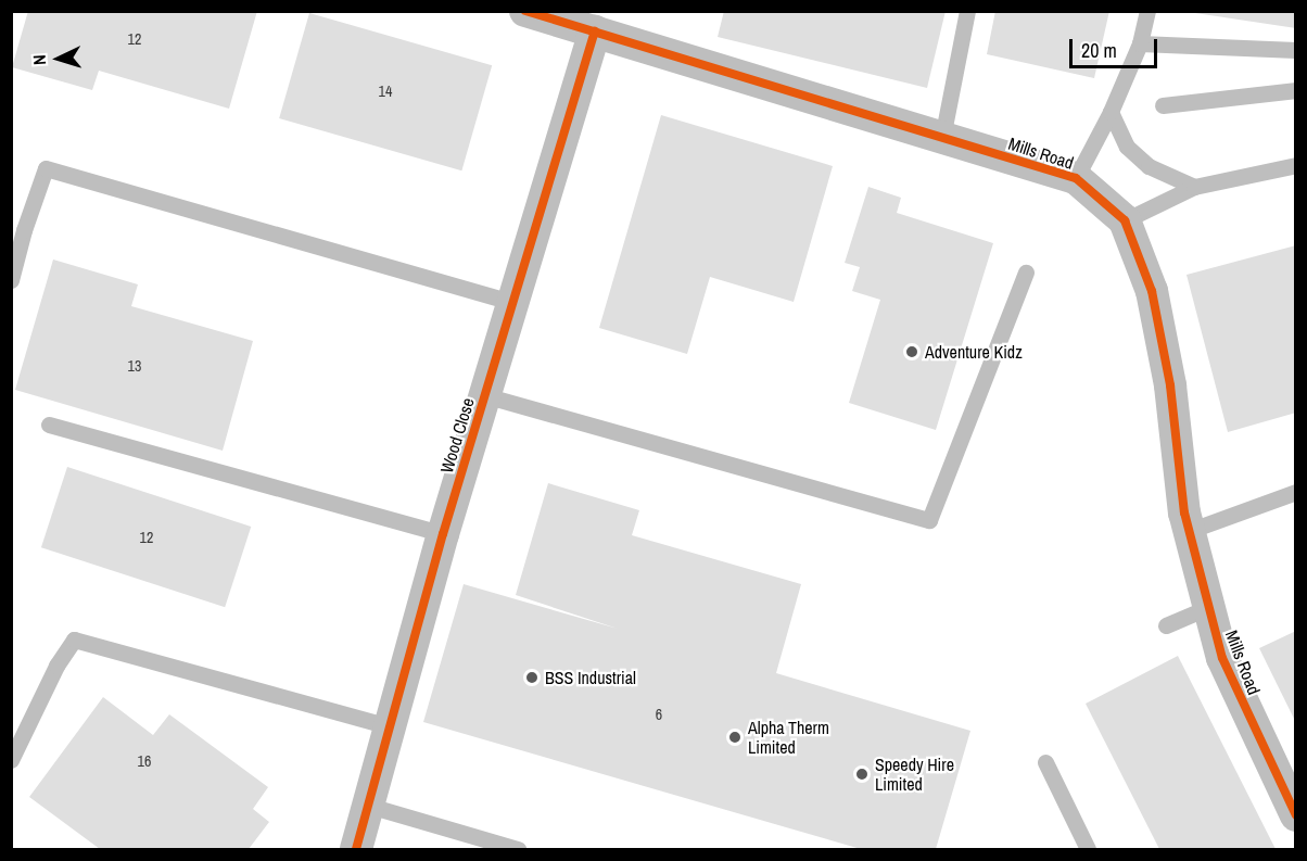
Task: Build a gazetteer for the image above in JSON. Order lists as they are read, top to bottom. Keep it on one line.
{"streets":{"street":["Mills Road","Wood Close"]},"crossings":[["Mills Road","Wood Close"]],"places":["Adventure Kidz","BSS Industrial","Alpha Therm Limited","Speedy Hire Limited"],"house_numbers":["12","14","13","12","6","16"],"scale_bar":"20 m","north":"left"}
